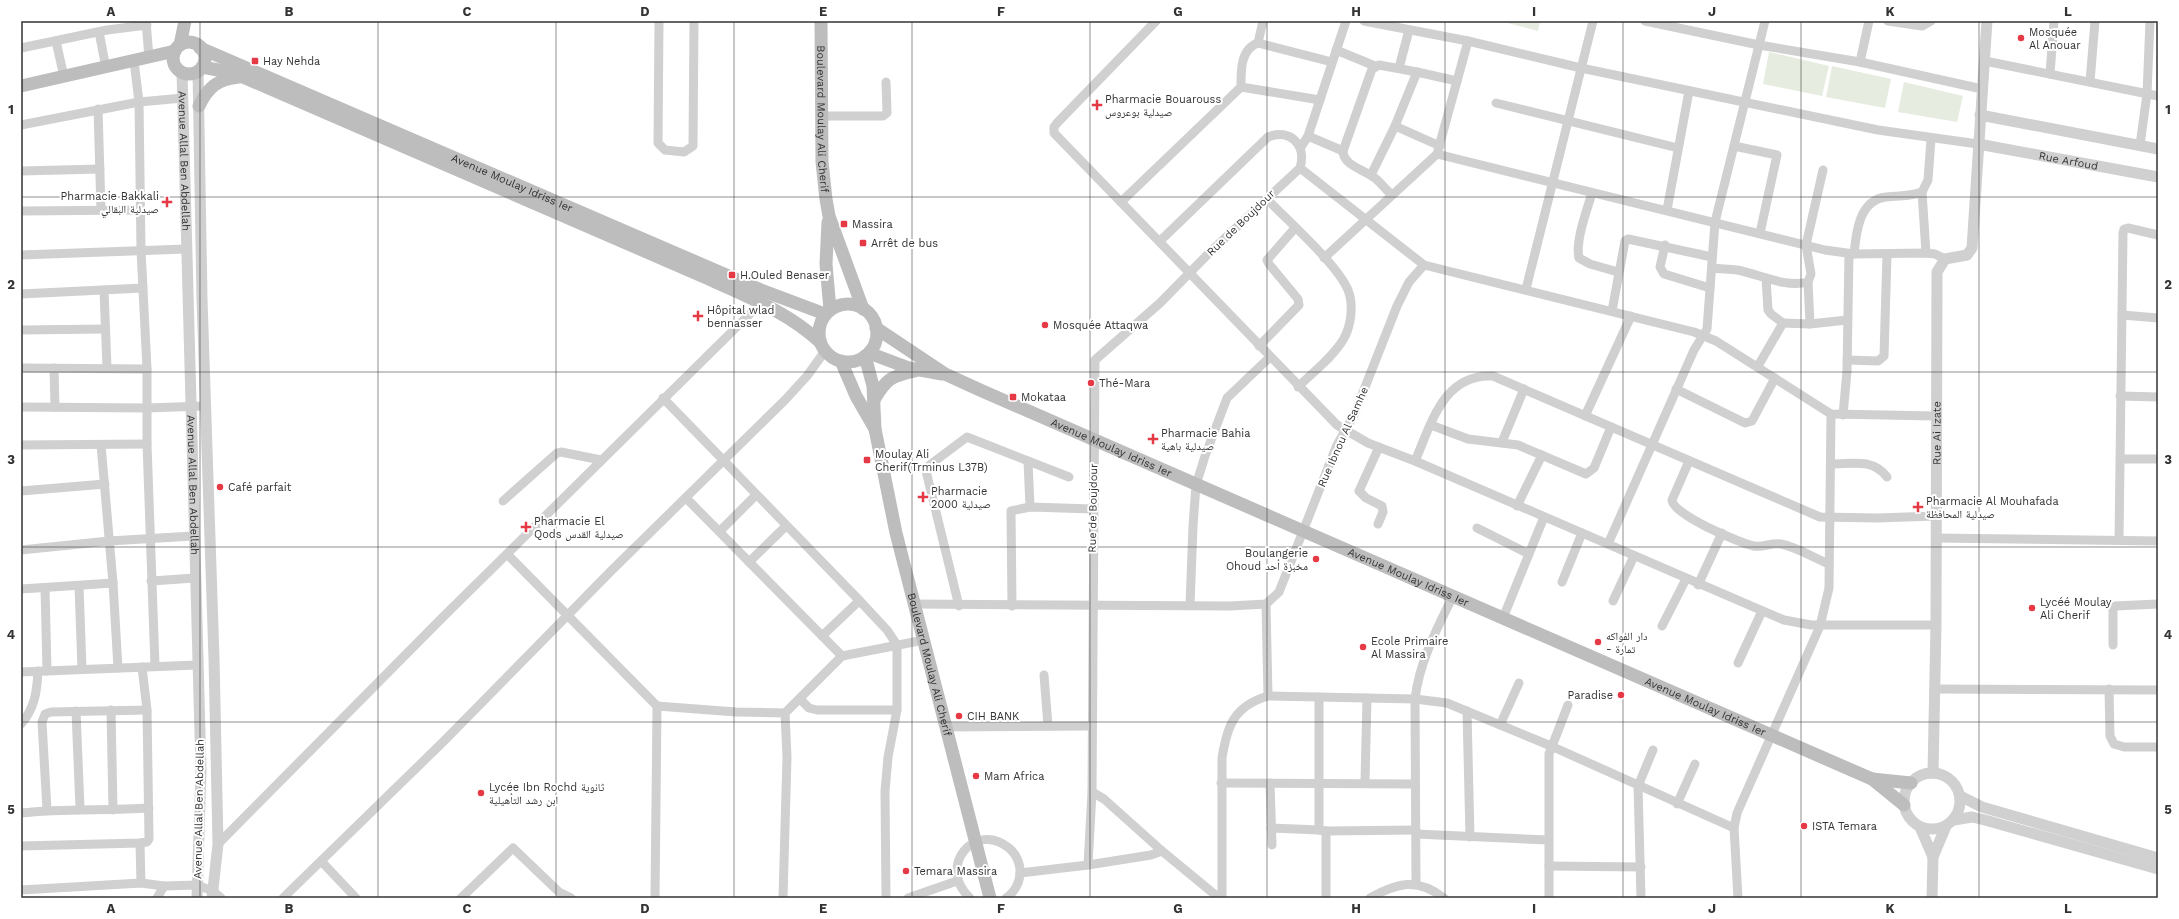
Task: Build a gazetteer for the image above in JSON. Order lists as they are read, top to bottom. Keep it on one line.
{"streets":{"main road":["Boulevard Moulay Ali Cherif","Avenue Moulay Idriss Ier"],"street":["Rue Arfoud","Avenue Allal Ben Abdellah","Rue de Boujdour","Rue Ai Izate","Rue Ibnou Al Samhe"]},"crossings":[["Boulevard Moulay Ali Cherif","Avenue Moulay Idriss Ier"],["Avenue Allal Ben Abdellah","Avenue Moulay Idriss Ier"],["Avenue Moulay Idriss Ier","Rue de Boujdour"],["Avenue Moulay Idriss Ier","Rue Ibnou Al Samhe"]],"places":{"other":["Mosquée Al Anouar","Mosquée Attaqwa","Thé-Mara","Café parfait","Boulangerie Ohoud مخبزة أحد","Lycéé Moulay Ali Cherif","دار الفواكه - تمارة","Ecole Primaire Al Massira","Paradise","CIH BANK","Mam Africa","Lycée Ibn Rochd ثانوية ابن رشد التأهيلية","ISTA Temara","Temara Massira"],"transit":["Hay Nehda","Massira","Arrêt de bus","H.Ouled Benaser","Mokataa","Moulay Ali Cherif(Trminus L37B)"],"health":["Pharmacie Bouarouss صيدلية بوعروس","Pharmacie Bakkali صيدلية البقالي","Hôpital wlad bennasser","Pharmacie Bahia صيدلية باهية","Pharmacie 2000 صيدلية","Pharmacie Al Mouhafada صيدلية المحافظة","Pharmacie El Qods صيدلية القدس"]},"grid":{"columns":["A","B","C","D","E","F","G","H","I","J","K","L"],"rows":["1","2","3","4","5"]}}
